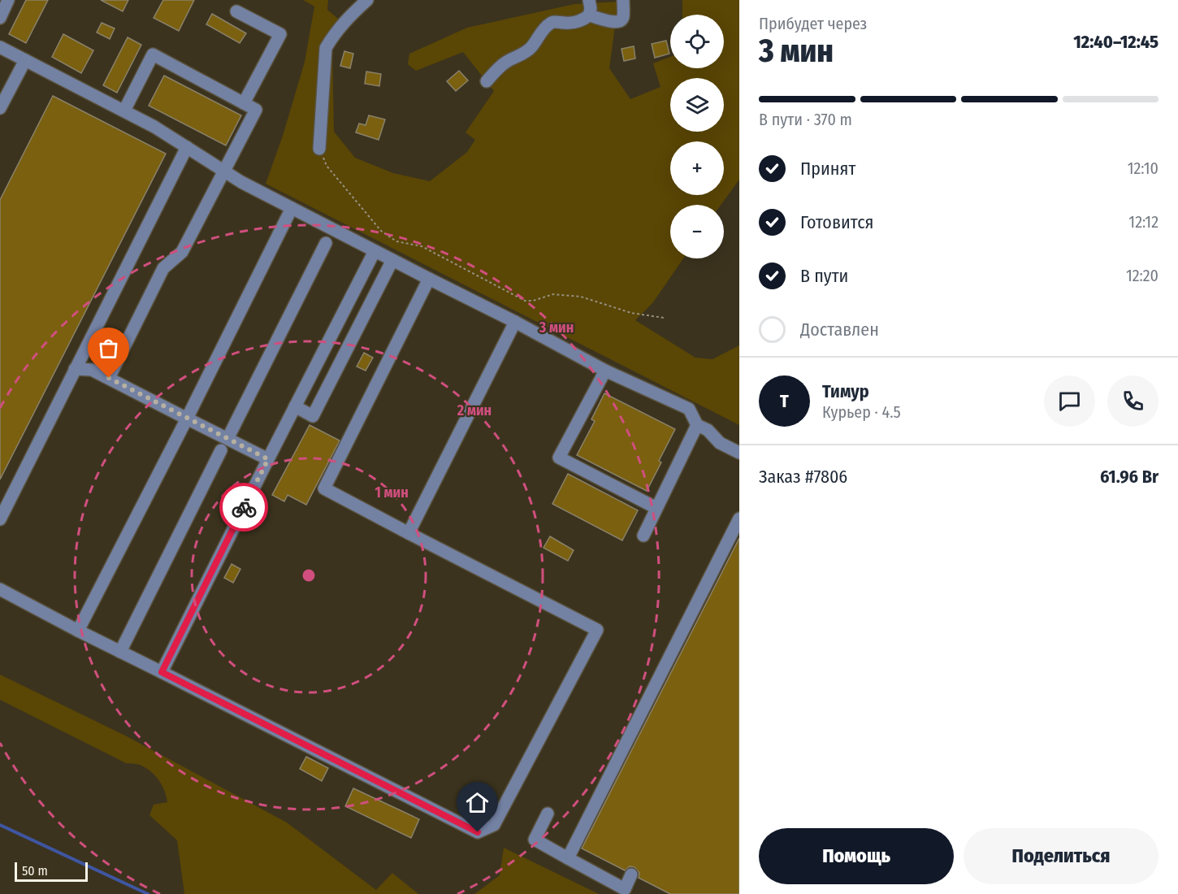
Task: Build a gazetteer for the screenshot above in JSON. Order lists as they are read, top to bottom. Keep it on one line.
{"scale_bar":"50 m","page":{"heading":["3 мин","Прибудет через","12:40–12:45"],"panel":["Тимур","Курьер · 4.5","Заказ #7806","61.96 Br"],"map_buttons":["+","−"],"bar":"В пути · 370 m","list":[["Принят","12:10"],["Готовится","12:12"],["В пути","12:20"],"Доставлен"],"round":"Т","buttons":["Помощь","Поделиться"],"scale":"50 m"},"rings":["3 мин","2 мин","1 мин"]}
